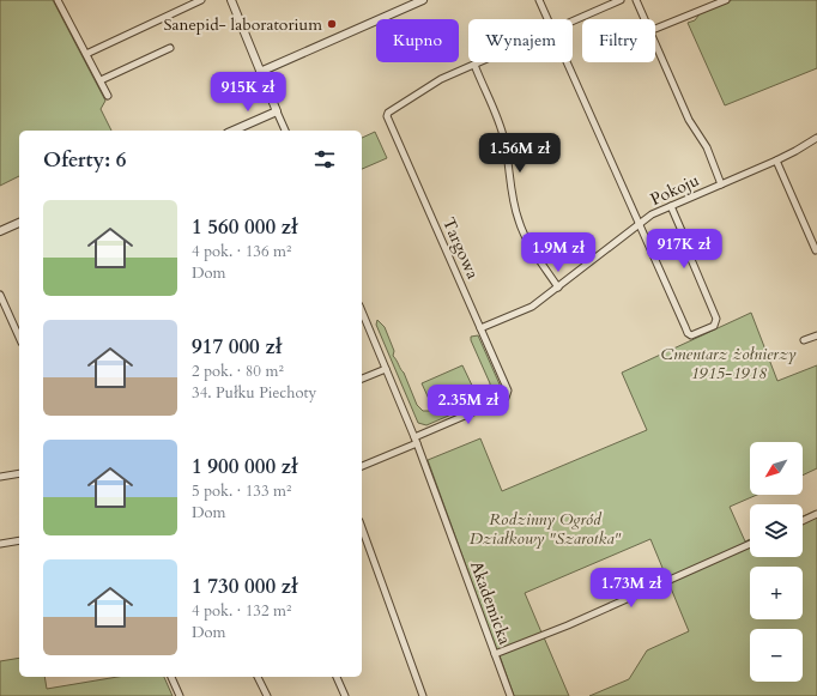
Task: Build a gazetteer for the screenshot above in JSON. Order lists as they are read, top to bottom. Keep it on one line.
{"streets":{"street":["Pokoju","Targowa","Akademicka"]},"crossings":[["Pokoju","Targowa"],["Targowa","Akademicka"]],"parks":["Cmentarz żołnierzy 1915-1918","Rodzinny Ogród Działkowy \"Szarotka\""],"places":["Sanepid- laboratorium"],"north":"bottom left","page":{"chip":["Kupno","Wynajem","Filtry"],"price":["915K zł","1.56M zł","917K zł","1.9M zł","2.35M zł","1.73M zł"],"heading":"Oferty: 6","list":[{"name":"1 560 000 zł","note":"4 pok. · 136 m² · Dom"},{"name":"917 000 zł","note":"2 pok. · 80 m² · 34. Pułku Piechoty"},{"name":"1 900 000 zł","note":"5 pok. · 133 m² · Dom"},{"name":"1 730 000 zł","note":"4 pok. · 132 m² · Dom"}],"map_buttons":["+","−"]}}
